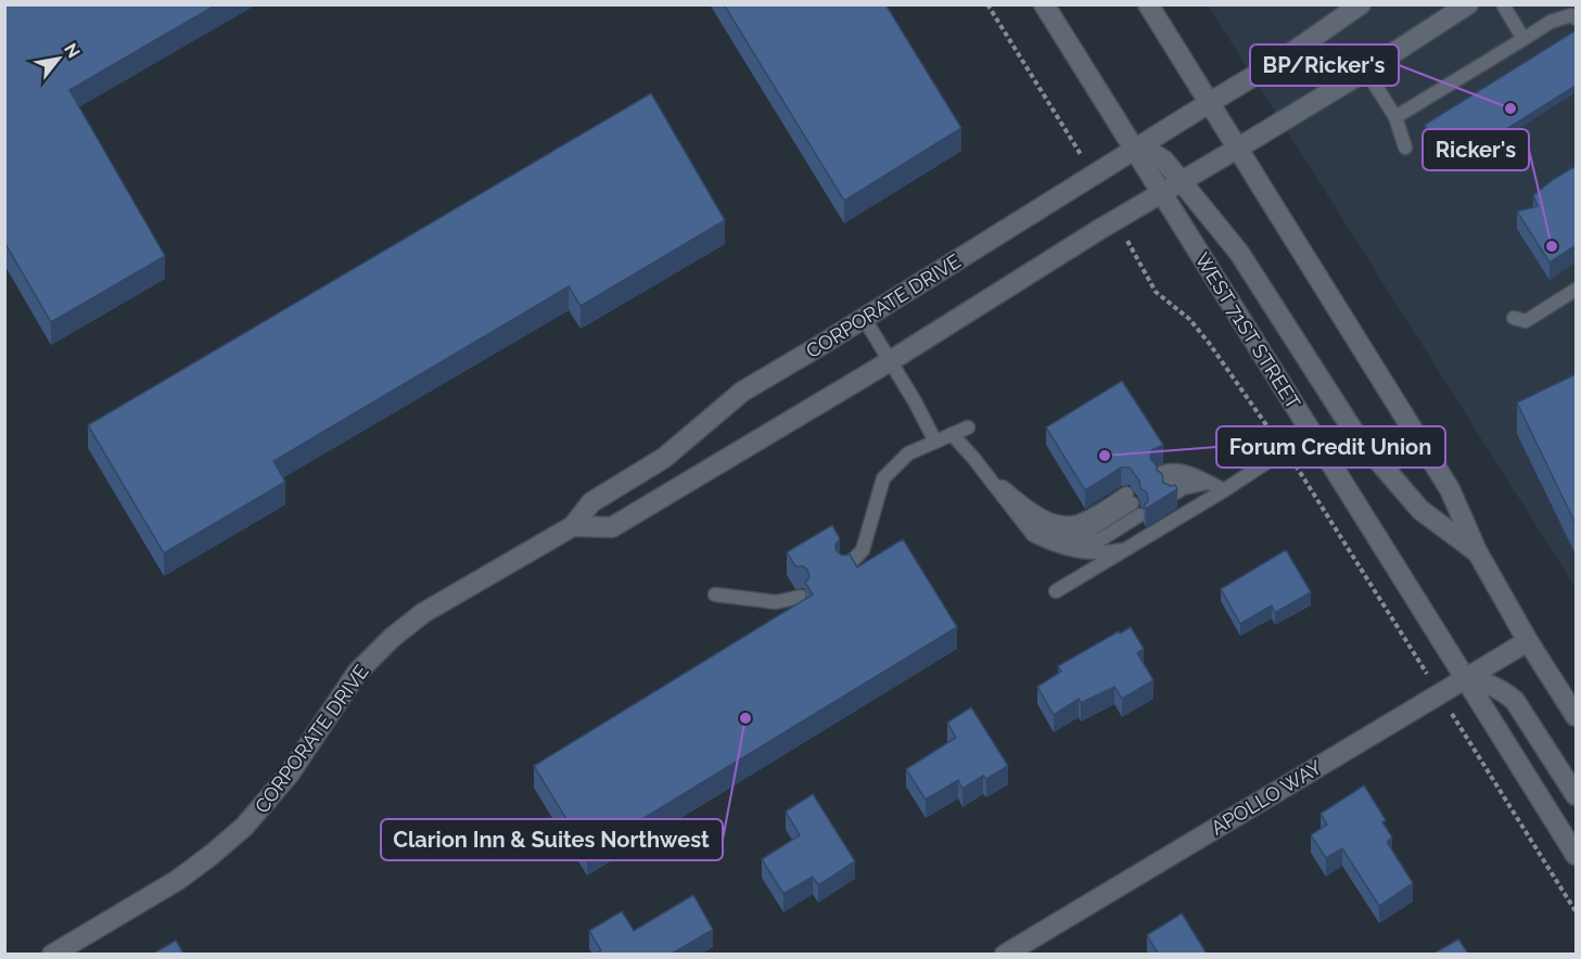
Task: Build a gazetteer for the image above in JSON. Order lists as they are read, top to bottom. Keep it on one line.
{"streets":{"street":["CORPORATE DRIVE","WEST 71ST STREET","APOLLO WAY"]},"crossings":[["CORPORATE DRIVE","WEST 71ST STREET"],["WEST 71ST STREET","APOLLO WAY"]],"places":["BP/Ricker's","Ricker's","Forum Credit Union","Clarion Inn & Suites Northwest"],"north":"top right"}
